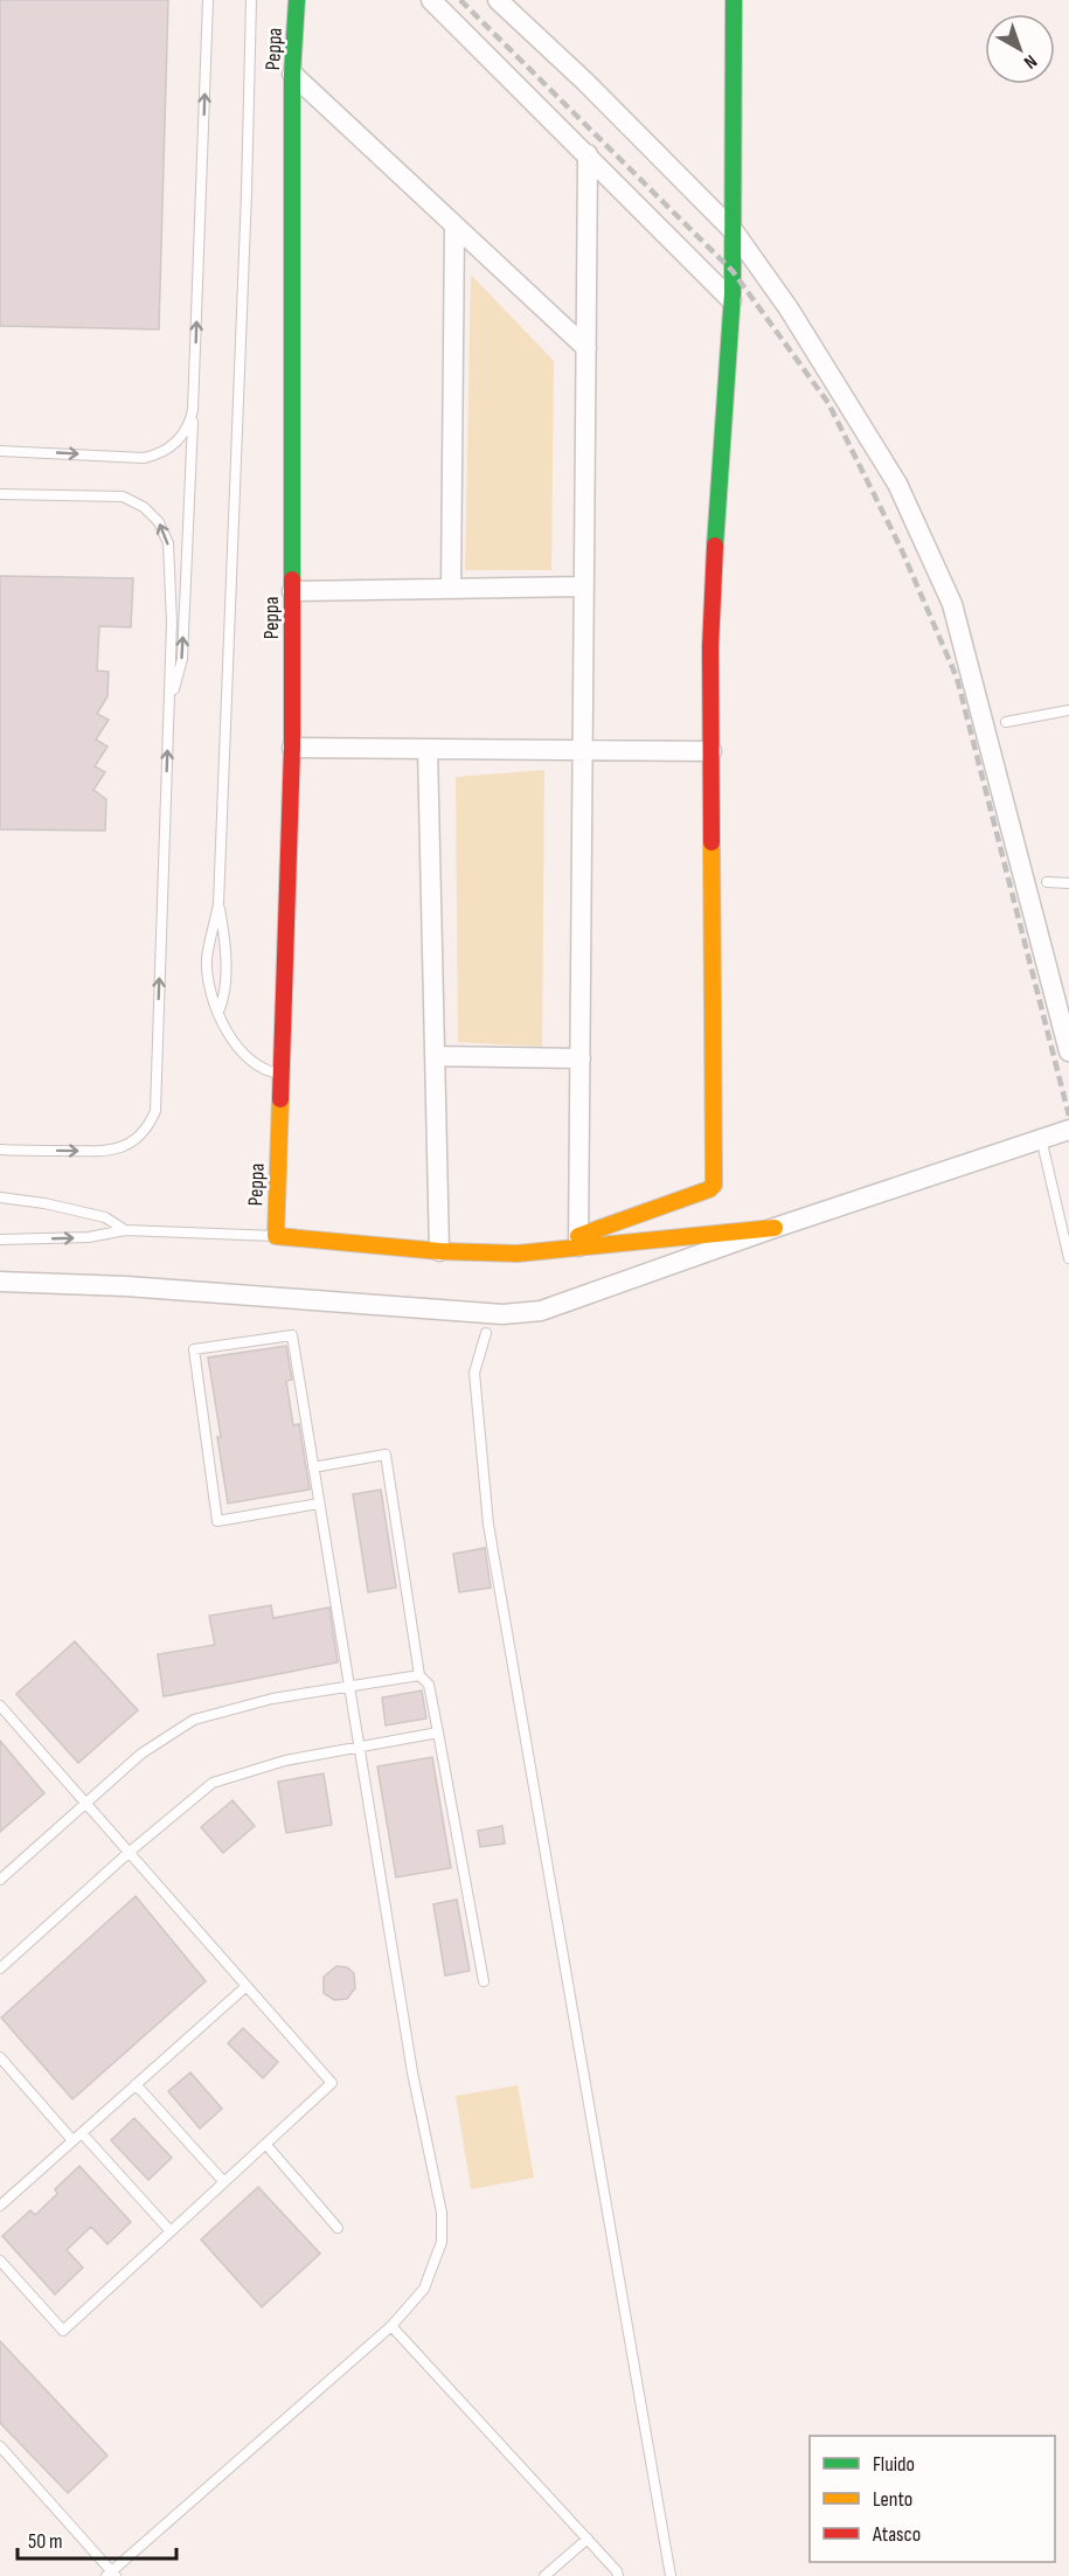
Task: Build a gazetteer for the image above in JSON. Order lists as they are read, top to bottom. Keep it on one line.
{"streets":{"street":["Peppa"]},"legend":["Fluido","Lento","Atasco"],"scale_bar":"50 m","north":"bottom right"}
